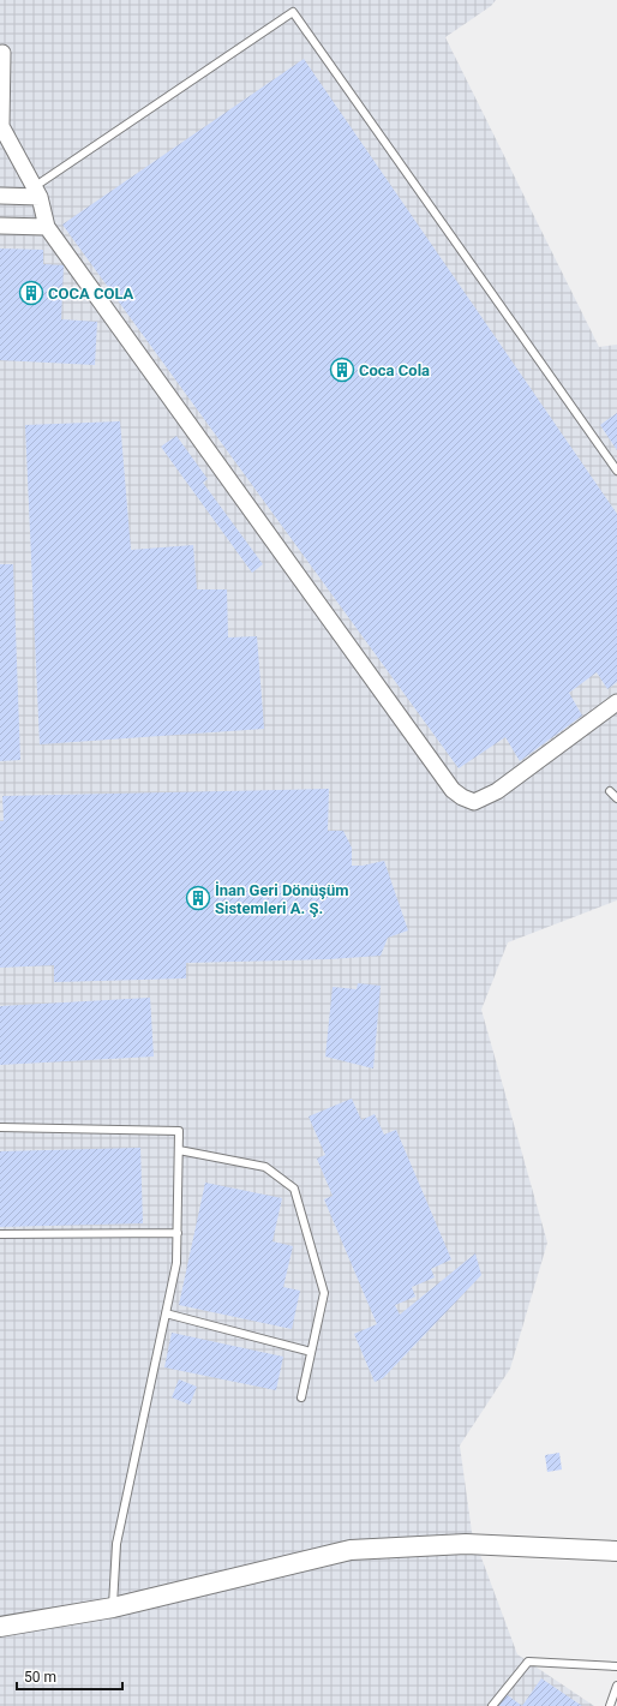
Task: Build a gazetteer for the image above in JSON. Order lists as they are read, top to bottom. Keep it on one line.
{"places":{"building":["COCA COLA","Coca Cola","İnan Geri Dönüşüm Sistemleri A. Ş."]},"scale_bar":"50 m"}
